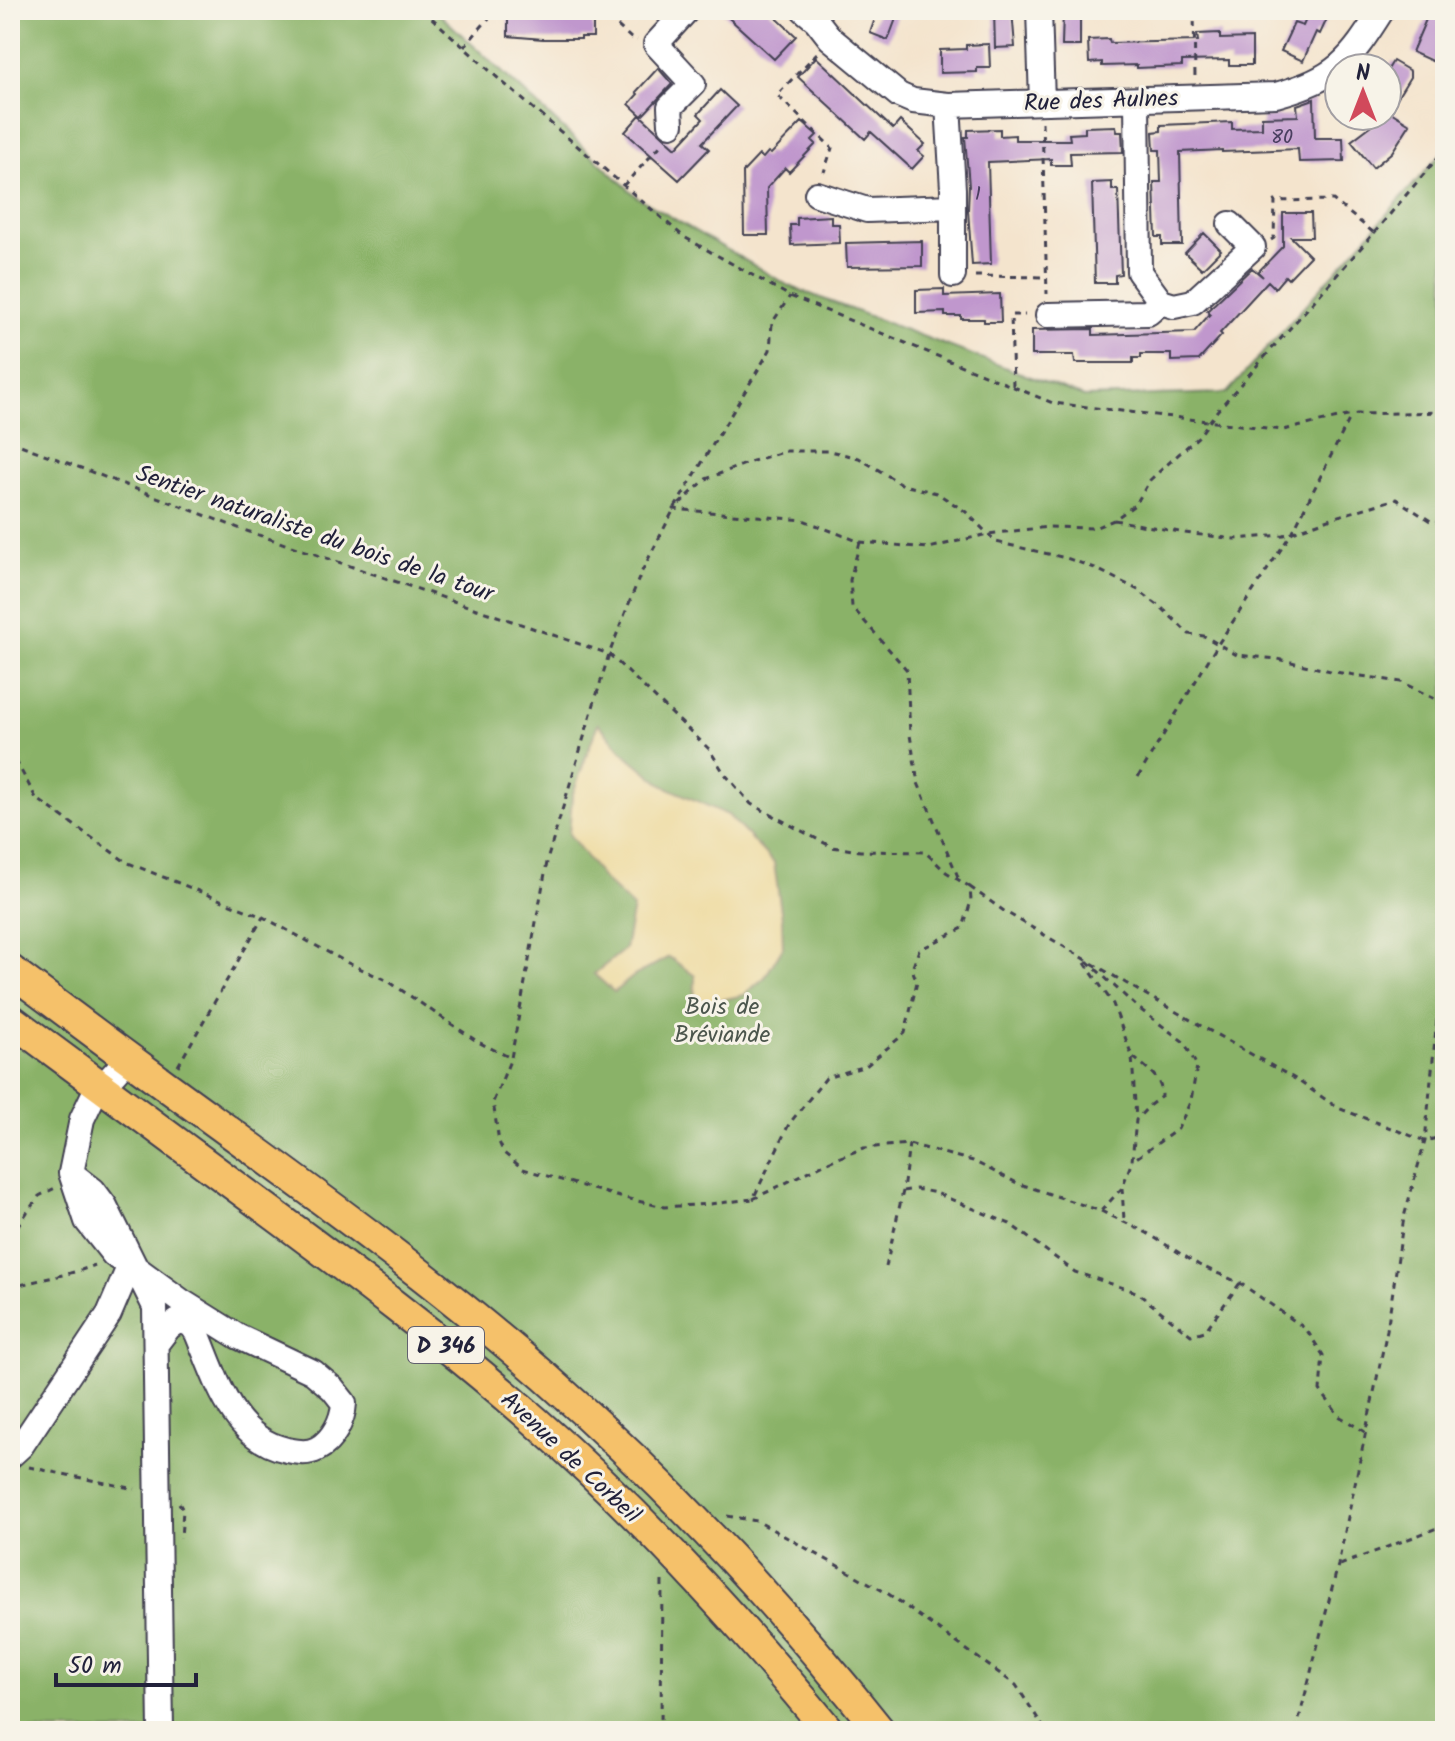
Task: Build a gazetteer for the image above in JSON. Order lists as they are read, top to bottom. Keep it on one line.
{"streets":{"main road":["D 346","Avenue de Corbeil"],"street":["Rue des Aulnes"],"path":["Sentier naturaliste du bois de la tour"]},"parks":["Bois de Bréviande"],"house_numbers":["80","1"],"scale_bar":"50 m","north":"top"}
